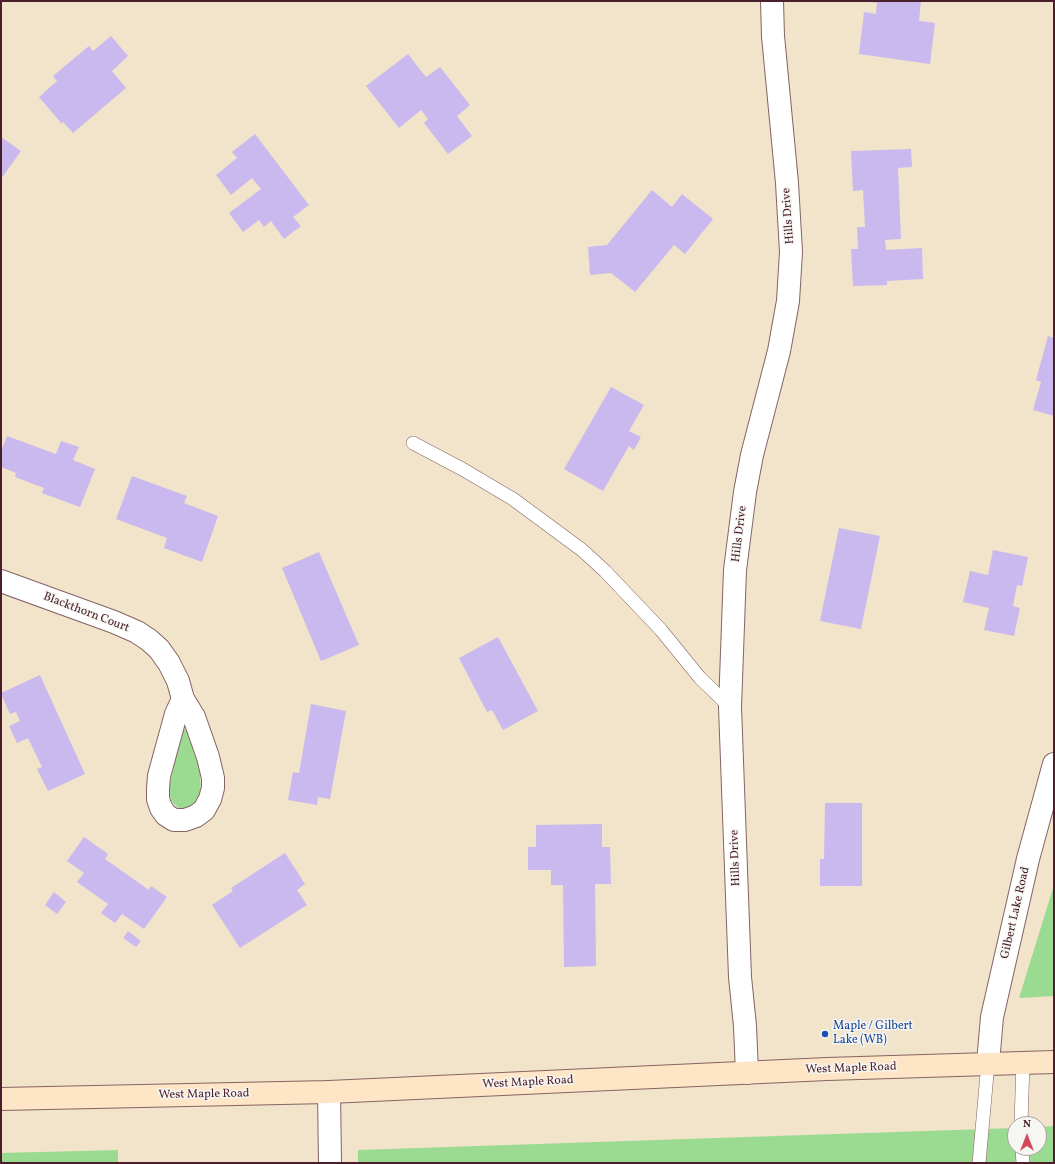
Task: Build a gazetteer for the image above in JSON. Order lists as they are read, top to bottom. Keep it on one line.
{"streets":{"main road":["West Maple Road"],"street":["Hills Drive","Blackthorn Court","Gilbert Lake Road"]},"crossings":[["Hills Drive","West Maple Road"],["Gilbert Lake Road","West Maple Road"]],"places":["Maple / Gilbert Lake (WB)"],"north":"top"}
